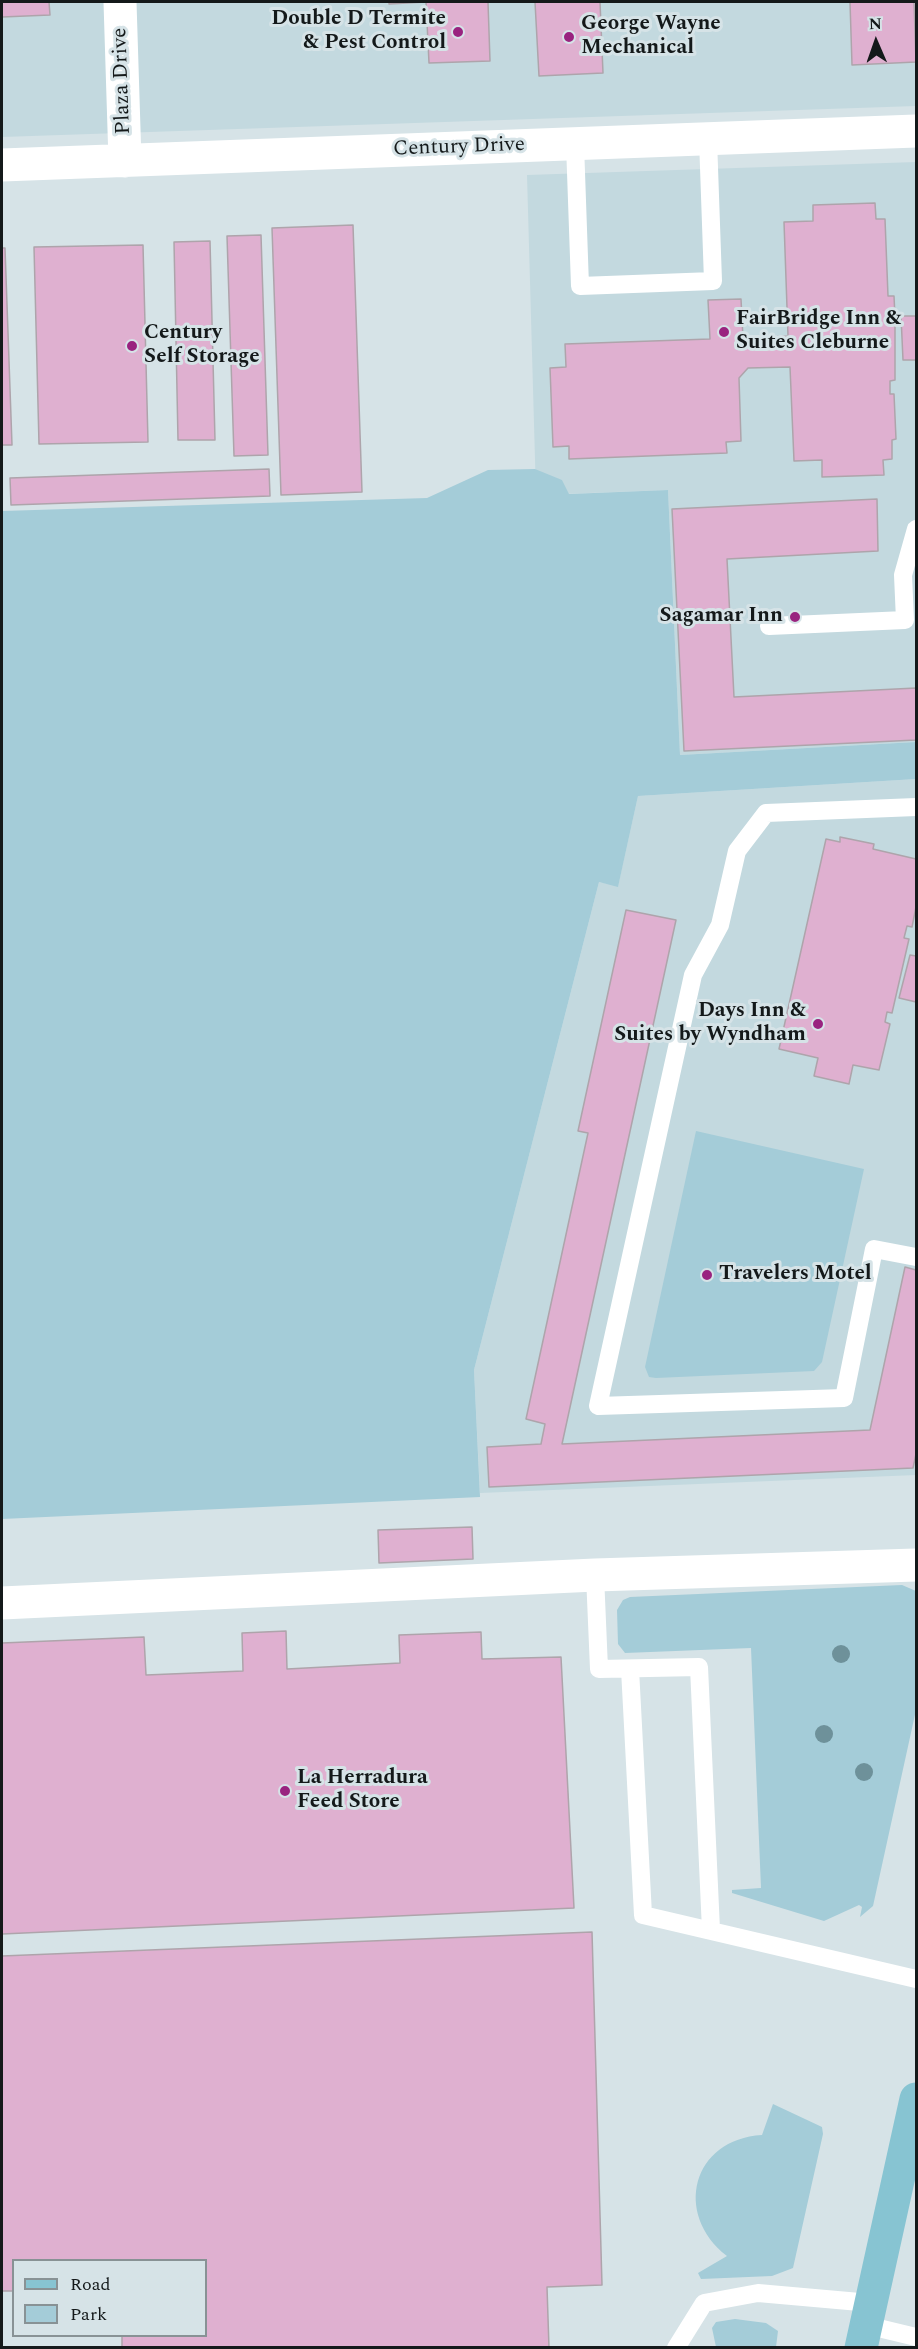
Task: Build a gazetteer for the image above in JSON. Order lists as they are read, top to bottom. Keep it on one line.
{"streets":{"street":["Plaza Drive","Century Drive"]},"crossings":[["Plaza Drive","Century Drive"]],"places":["Double D Termite & Pest Control","George Wayne Mechanical","FairBridge Inn & Suites Cleburne","Century Self Storage","Sagamar Inn","Days Inn & Suites by Wyndham","Travelers Motel","La Herradura Feed Store"],"legend":["Road","Park"],"north":"top"}
